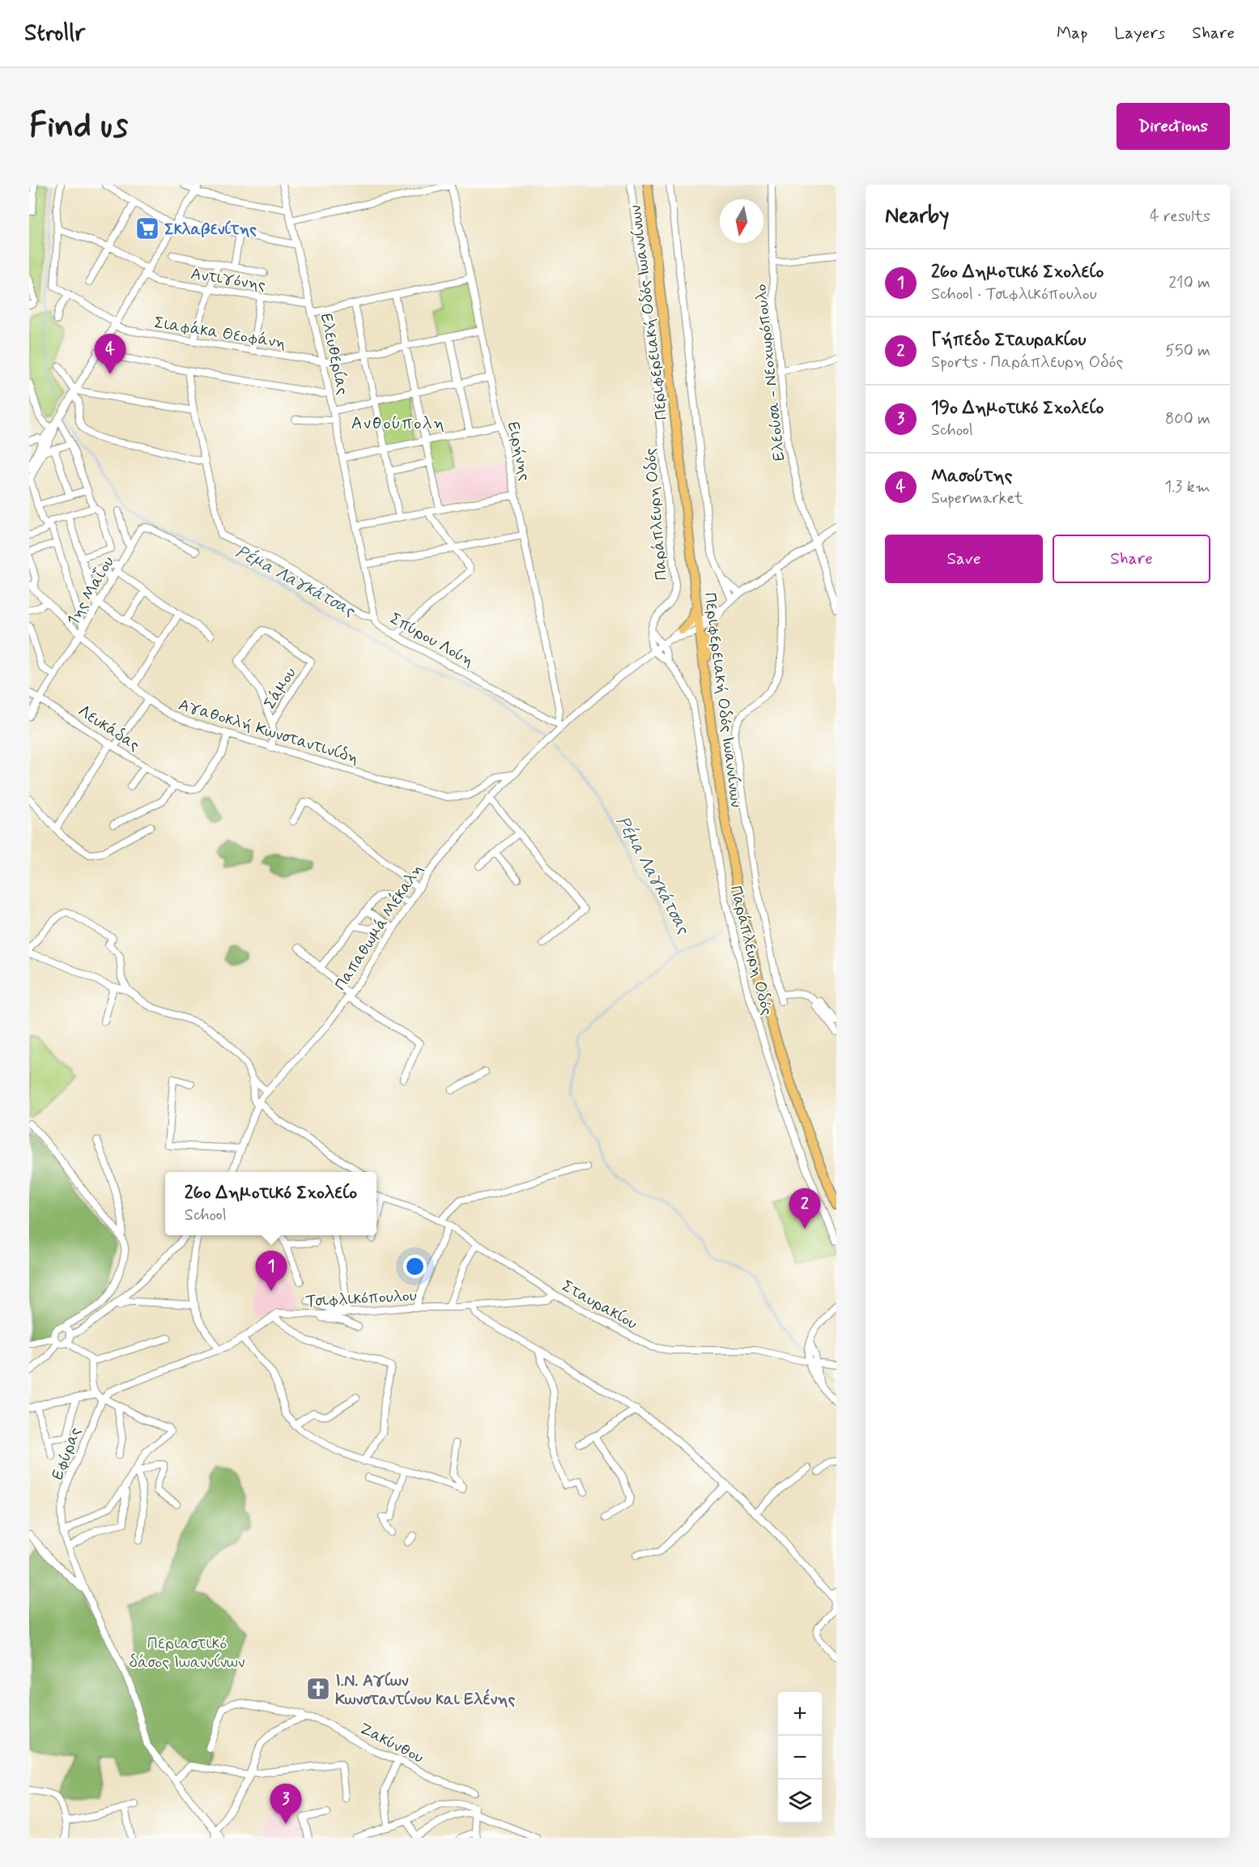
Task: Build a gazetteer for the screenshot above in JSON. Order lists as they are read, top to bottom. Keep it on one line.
{"streets":{"highway":["Περιφερειακή Οδός Ιωαννίνων"],"street":["Αντιγόνης","Σιαφάκα Θεοφάνη","Ελευθερίας","Ελεούσα - Νεοχωρόπουλο","Ειρήνης","Παράπλευρη Οδός","1ης Μαΐου","Σπύρου Λούη","Σάμου","Λευκάδας","Αγαθοκλή Κωνσταντινίδη","Παπαθωμά Μέκαλη","Τσιφλικόπουλου","Σταυρακίου","Εφύρας","Ζακύνθου"]},"crossings":[["Αντιγόνης","Σιαφάκα Θεοφάνη"],["Αντιγόνης","Ελευθερίας"],["Σιαφάκα Θεοφάνη","Ελευθερίας"],["Σιαφάκα Θεοφάνη","Ειρήνης"],["Ελευθερίας","Σπύρου Λούη"],["Ειρήνης","Σπύρου Λούη"],["Ειρήνης","Παπαθωμά Μέκαλη"],["Παράπλευρη Οδός","Παπαθωμά Μέκαλη"],["1ης Μαΐου","Λευκάδας"],["1ης Μαΐου","Αγαθοκλή Κωνσταντινίδη"],["Σπύρου Λούη","Παπαθωμά Μέκαλη"],["Σάμου","Αγαθοκλή Κωνσταντινίδη"],["Αγαθοκλή Κωνσταντινίδη","Παπαθωμά Μέκαλη"],["Τσιφλικόπουλου","Σταυρακίου"]],"districts":["Ανθούπολη"],"water":["Ρέμα Λαγκάτσας"],"parks":["Περιαστικό δάσος Ιωαννίνων"],"places":{"supermarket":["Σκλαβενίτης"],"church":["Ι.Ν. Αγίων Κωνσταντίνου και Ελένης"]},"north":"bottom","page":{"header":"Strollr","nav":["Map","Layers","Share"],"buttons":["Directions",["Save","Share"]],"title":"Find us","heading":["Nearby","4 results"],"list":[{"mark":"1","name":"26ο Δημοτικό Σχολείο","note":"School · Τσιφλικόπουλου","value":"210 m"},{"mark":"2","name":"Γήπεδο Σταυρακίου","note":"Sports · Παράπλευρη Οδός","value":"550 m"},{"mark":"3","name":"19ο Δημοτικό Σχολείο","note":"School","value":"800 m"},{"mark":"4","name":"Μασούτης","note":"Supermarket","value":"1.3 km"}],"pins":["4","2","1","3"],"popup":["26ο Δημοτικό Σχολείο","School"],"map_buttons":["+","−"]}}
